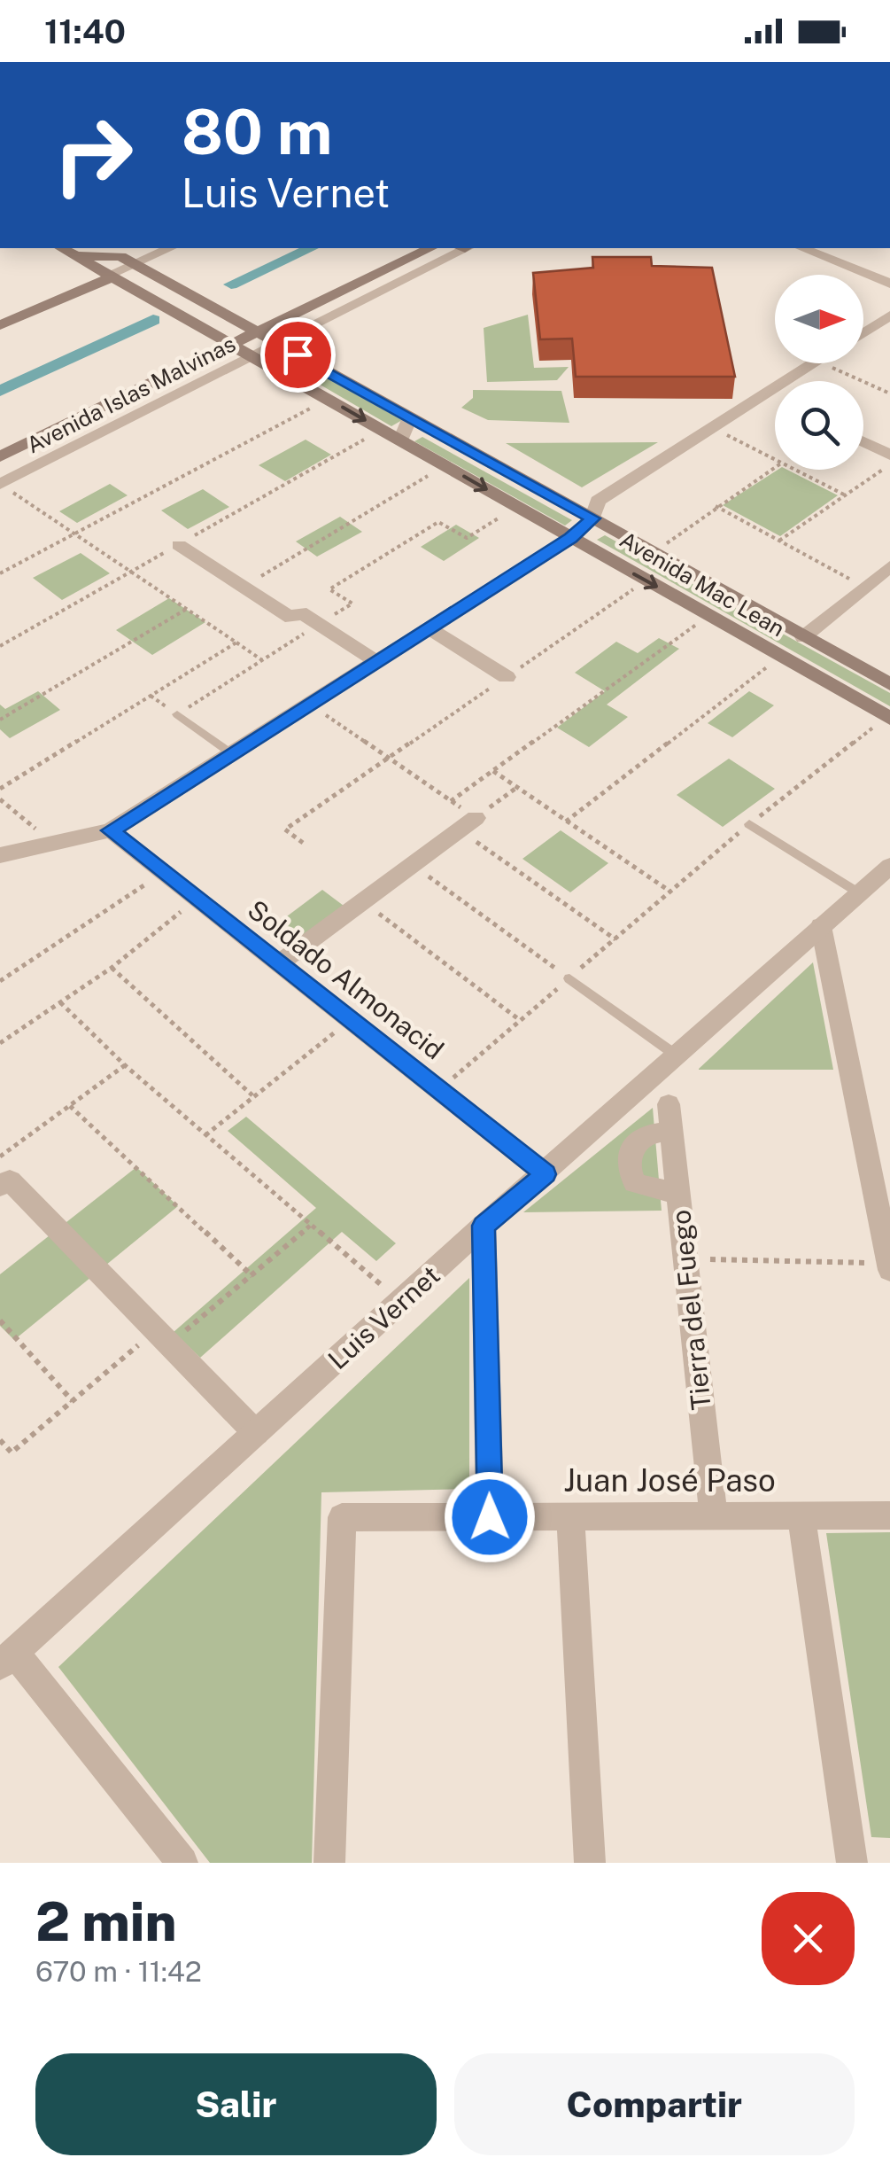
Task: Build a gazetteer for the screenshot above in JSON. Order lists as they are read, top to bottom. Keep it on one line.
{"streets":{"main road":["Avenida Islas Malvinas","Avenida Mac Lean"],"street":["Soldado Almonacid","Tierra del Fuego","Luis Vernet","Juan José Paso"]},"crossings":[["Avenida Islas Malvinas","Avenida Mac Lean"],["Soldado Almonacid","Luis Vernet"],["Tierra del Fuego","Juan José Paso"]],"north":"right","page":{"status":"11:40","turn":["80 m","Luis Vernet"],"heading":["2 min","670 m · 11:42"],"buttons":["Salir","Compartir"]}}
